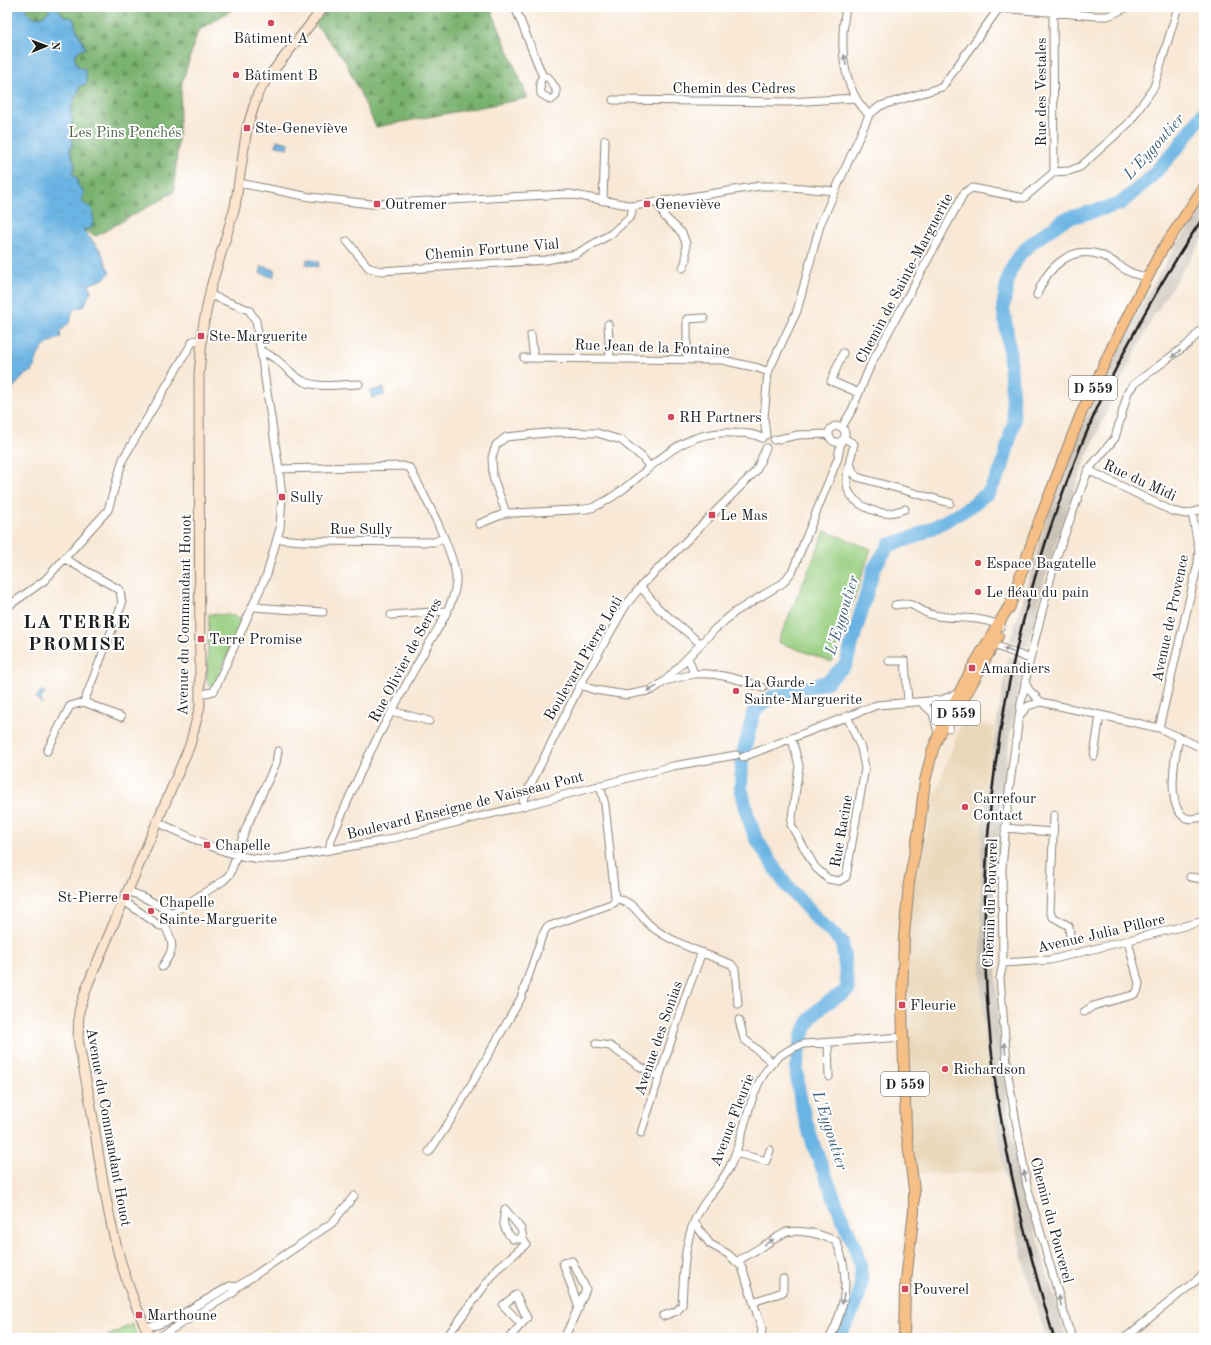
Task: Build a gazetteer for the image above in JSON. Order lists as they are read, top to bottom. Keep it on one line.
{"streets":{"main road":["D 559","Avenue du Commandant Houot"],"street":["Chemin des Cèdres","Rue des Vestales","Chemin Fortune Vial","Chemin de Sainte-Marguerite","Rue Jean de la Fontaine","Rue du Midi","Rue Sully","Avenue de Provence","Boulevard Pierre Loti","Rue Olivier de Serres","Boulevard Enseigne de Vaisseau Pont","Rue Racine","Chemin du Pouverel","Avenue Julia Pillore","Avenue des Sonias","Avenue Fleurie"]},"crossings":[["Rue des Vestales","Chemin de Sainte-Marguerite"],["D 559","Avenue Fleurie"],["Rue du Midi","Avenue de Provence"],["Rue du Midi","Chemin du Pouverel"],["Rue Sully","Rue Olivier de Serres"],["Avenue du Commandant Houot","Boulevard Enseigne de Vaisseau Pont"],["Boulevard Pierre Loti","Boulevard Enseigne de Vaisseau Pont"],["Rue Olivier de Serres","Boulevard Enseigne de Vaisseau Pont"],["Chemin du Pouverel","Avenue Julia Pillore"]],"districts":["LA TERRE PROMISE"],"water":["L'Eygoutier"],"parks":["Les Pins Penchés"],"places":{"other":["Bâtiment A","Bâtiment B","RH Partners","Espace Bagatelle","Le fléau du pain","La Garde - Sainte-Marguerite","Carrefour Contact","Chapelle Sainte-Marguerite","Richardson"],"transit":["Ste-Geneviève","Outremer","Geneviève","Ste-Marguerite","Sully","Le Mas","Terre Promise","Amandiers","Chapelle","St-Pierre","Fleurie","Pouverel","Marthoune"]},"north":"right"}
